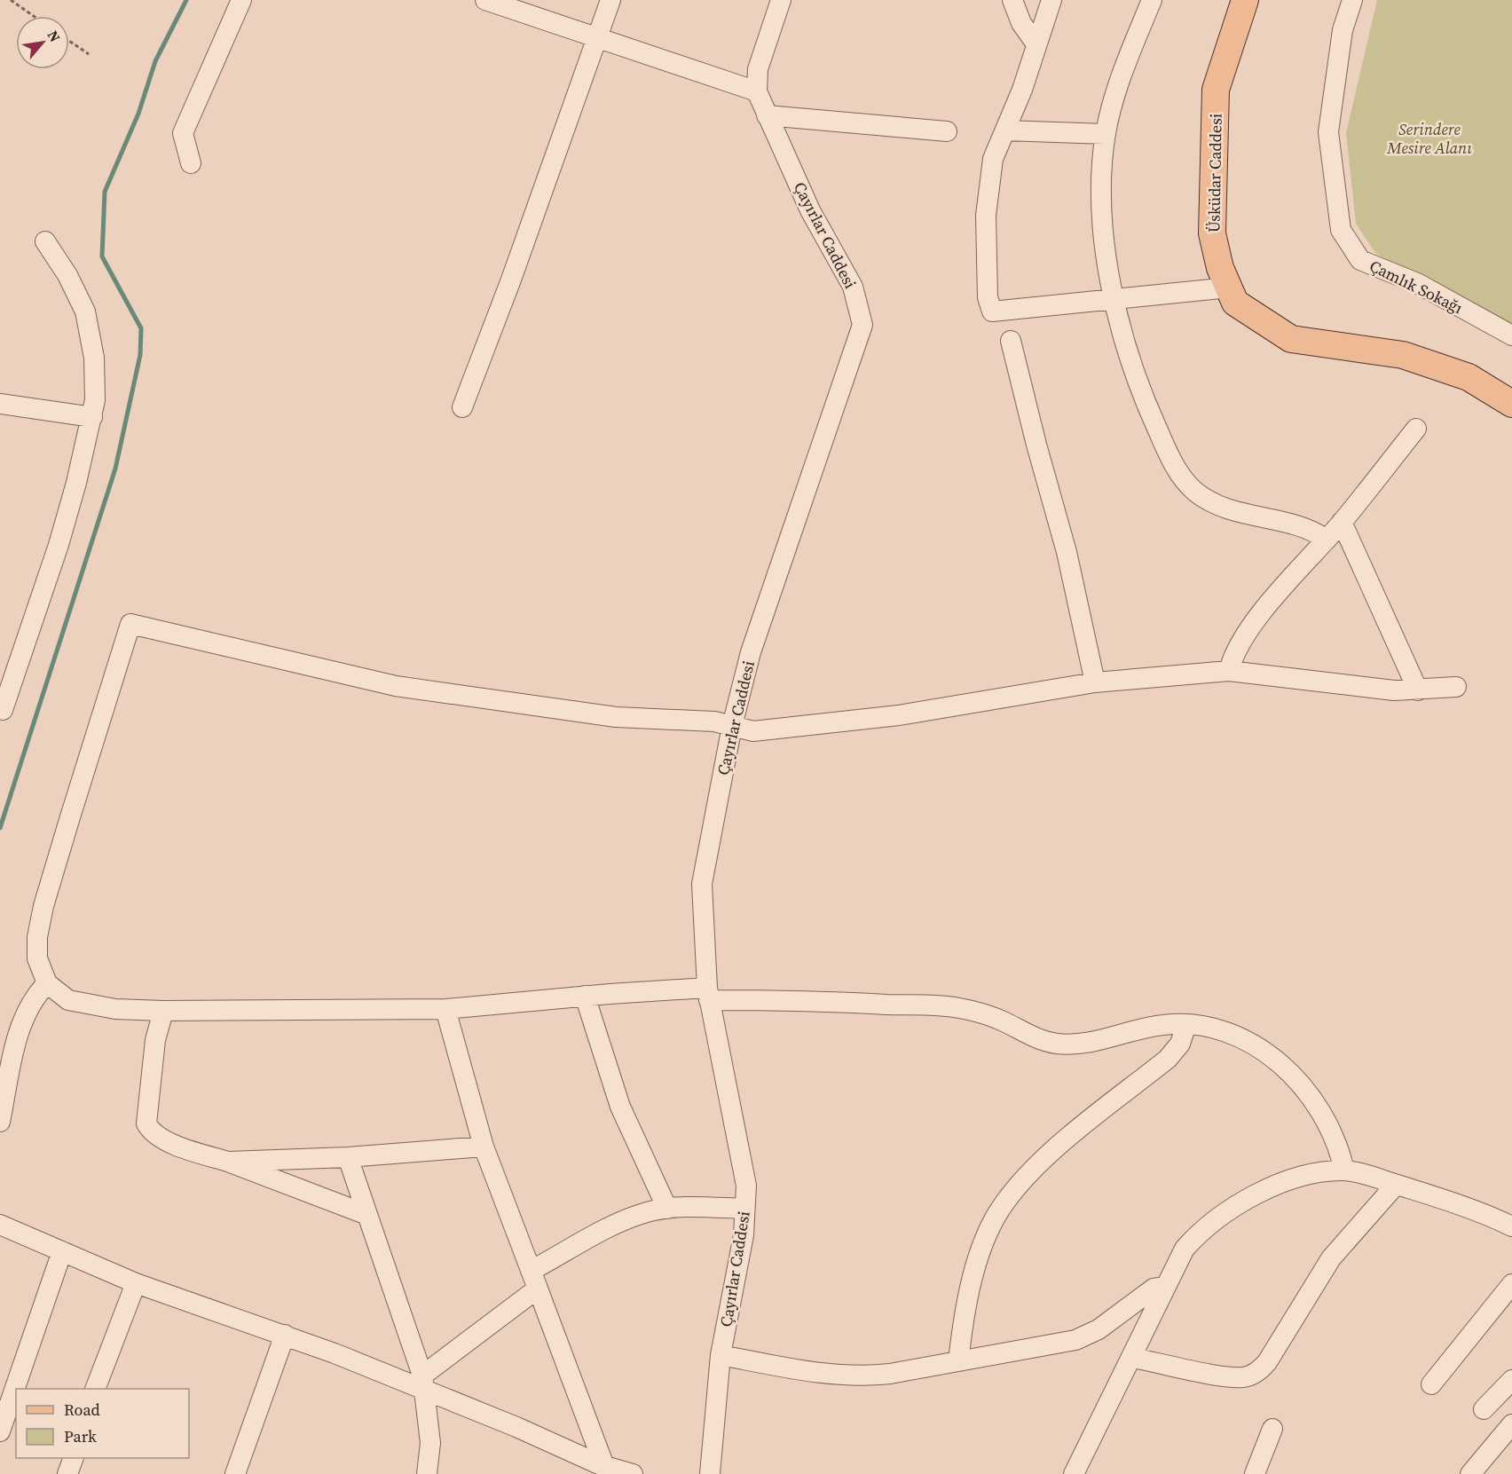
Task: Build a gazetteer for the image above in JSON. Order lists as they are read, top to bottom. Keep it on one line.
{"streets":{"main road":["Üsküdar Caddesi"],"street":["Çayırlar Caddesi","Çamlık Sokağı"]},"parks":["Serindere Mesire Alanı"],"legend":["Road","Park"],"north":"top right"}
